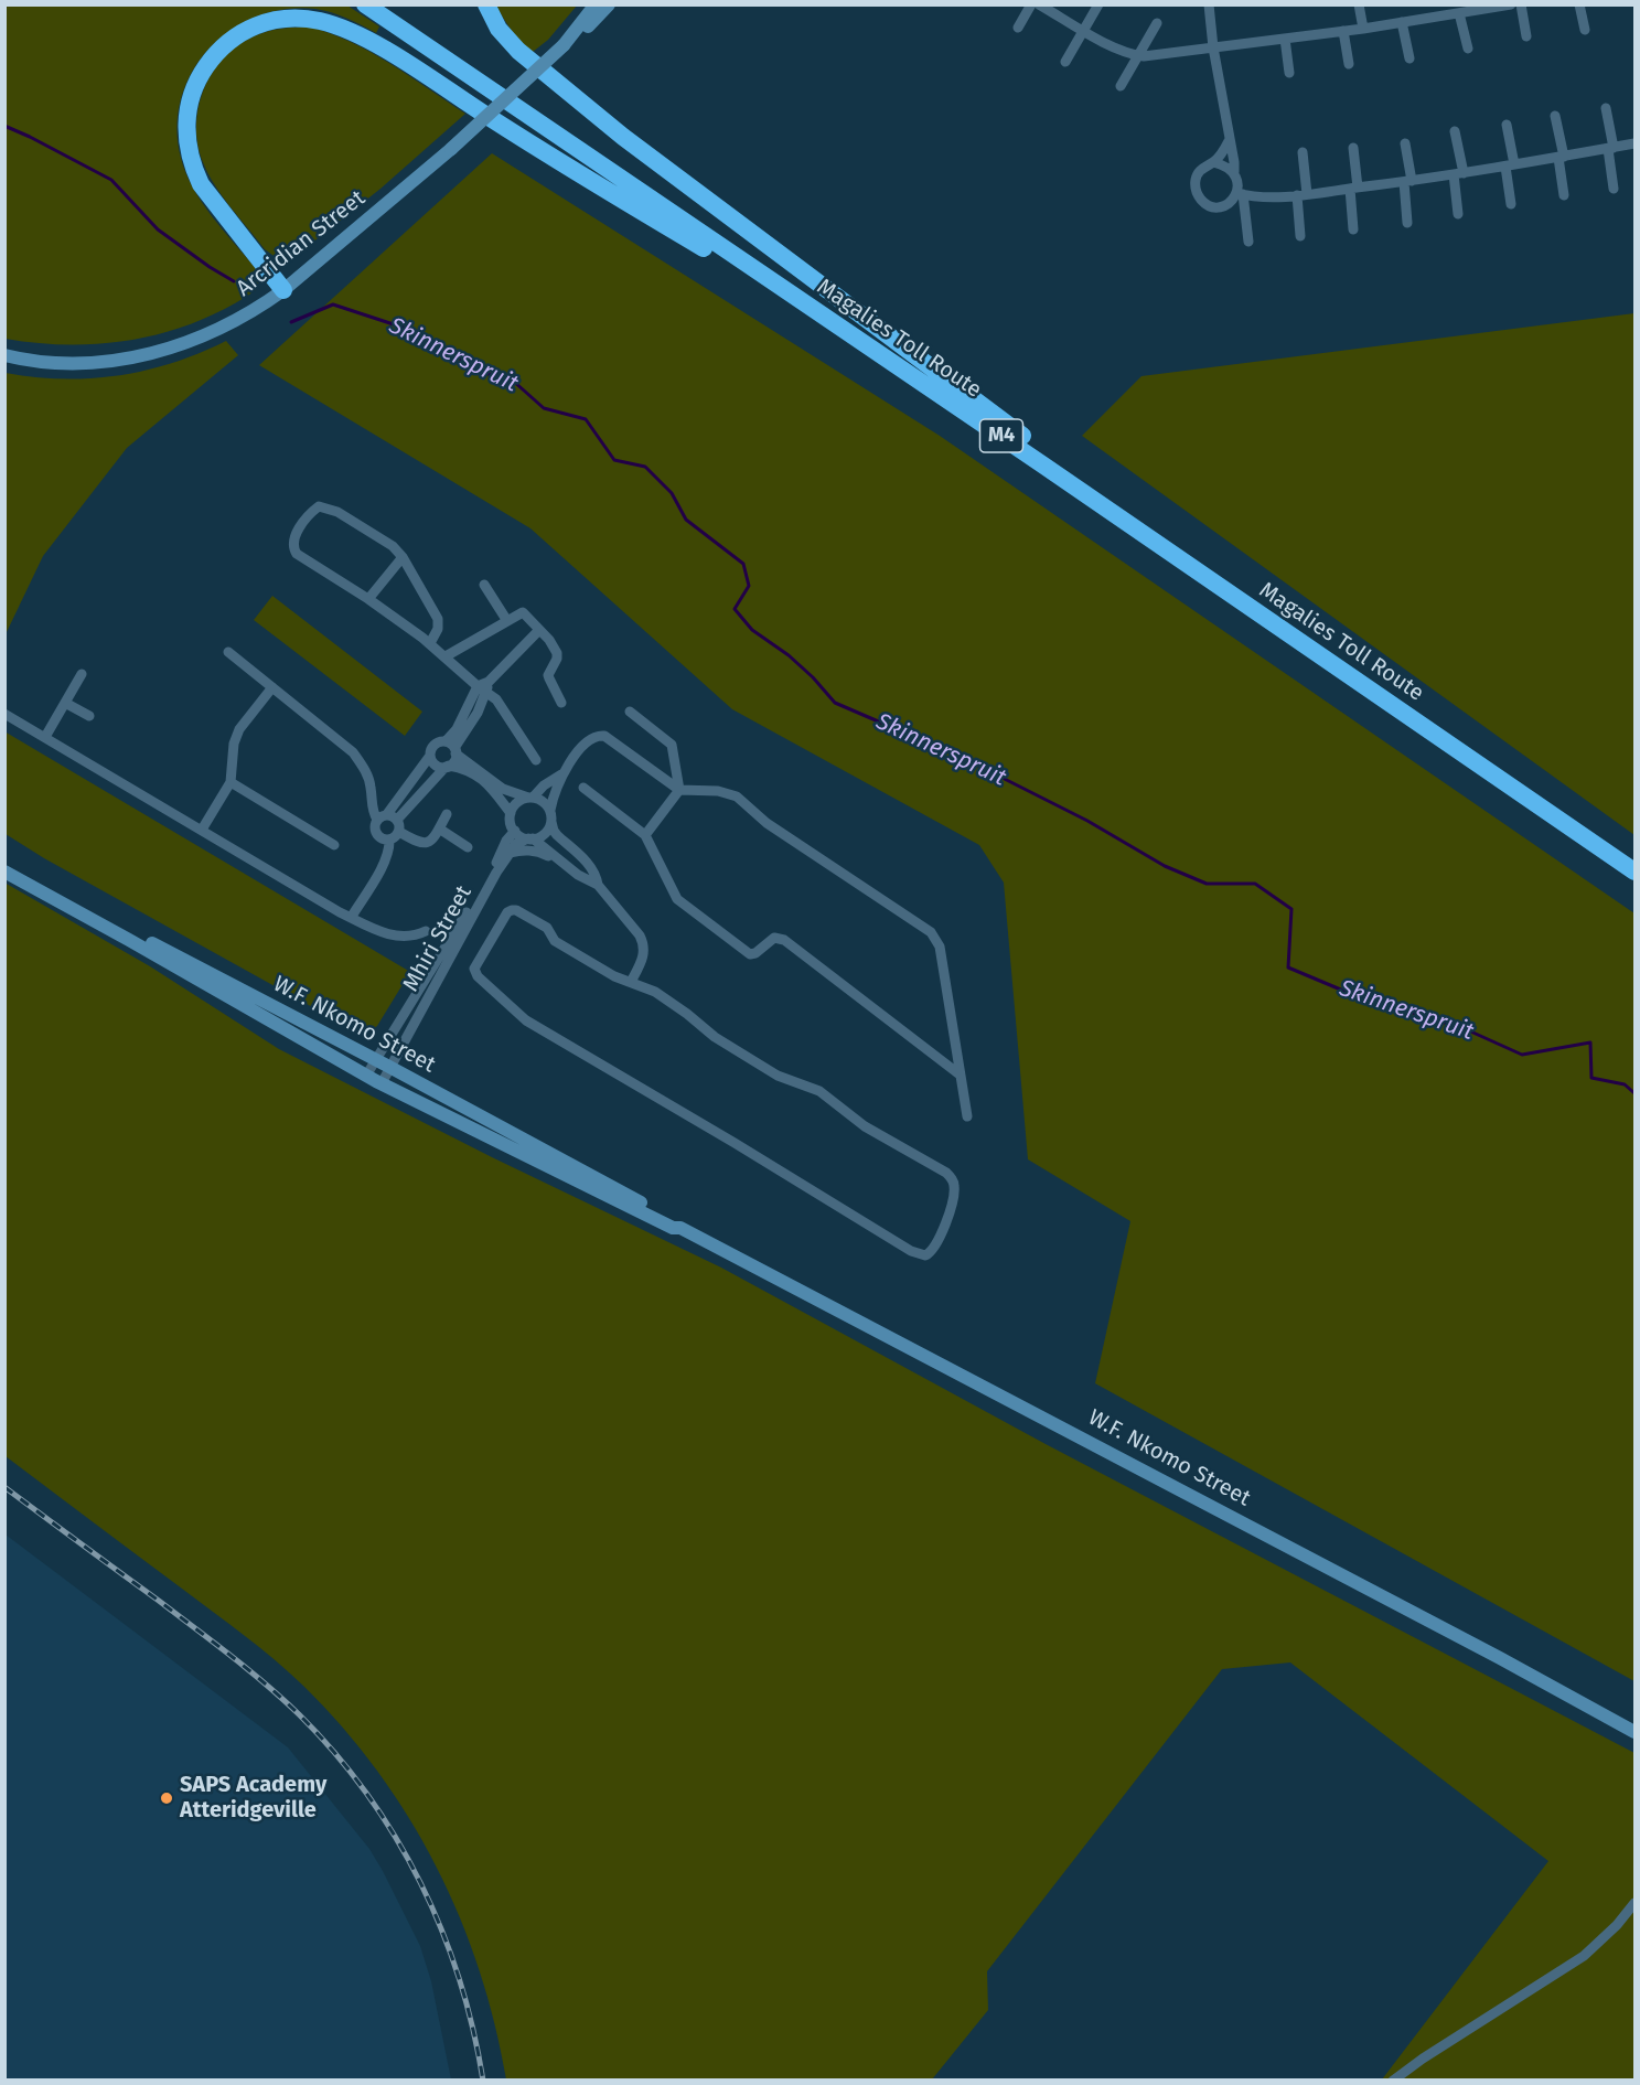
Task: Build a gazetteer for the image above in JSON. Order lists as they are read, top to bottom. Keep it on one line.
{"streets":{"highway":["Magalies Toll Route","M4"],"main road":["Arcridian Street","W.F. Nkomo Street"],"street":["Mhiri Street"]},"crossings":[["Mhiri Street","W.F. Nkomo Street"]],"water":["Skinnerspruit"],"places":["SAPS Academy Atteridgeville"]}
